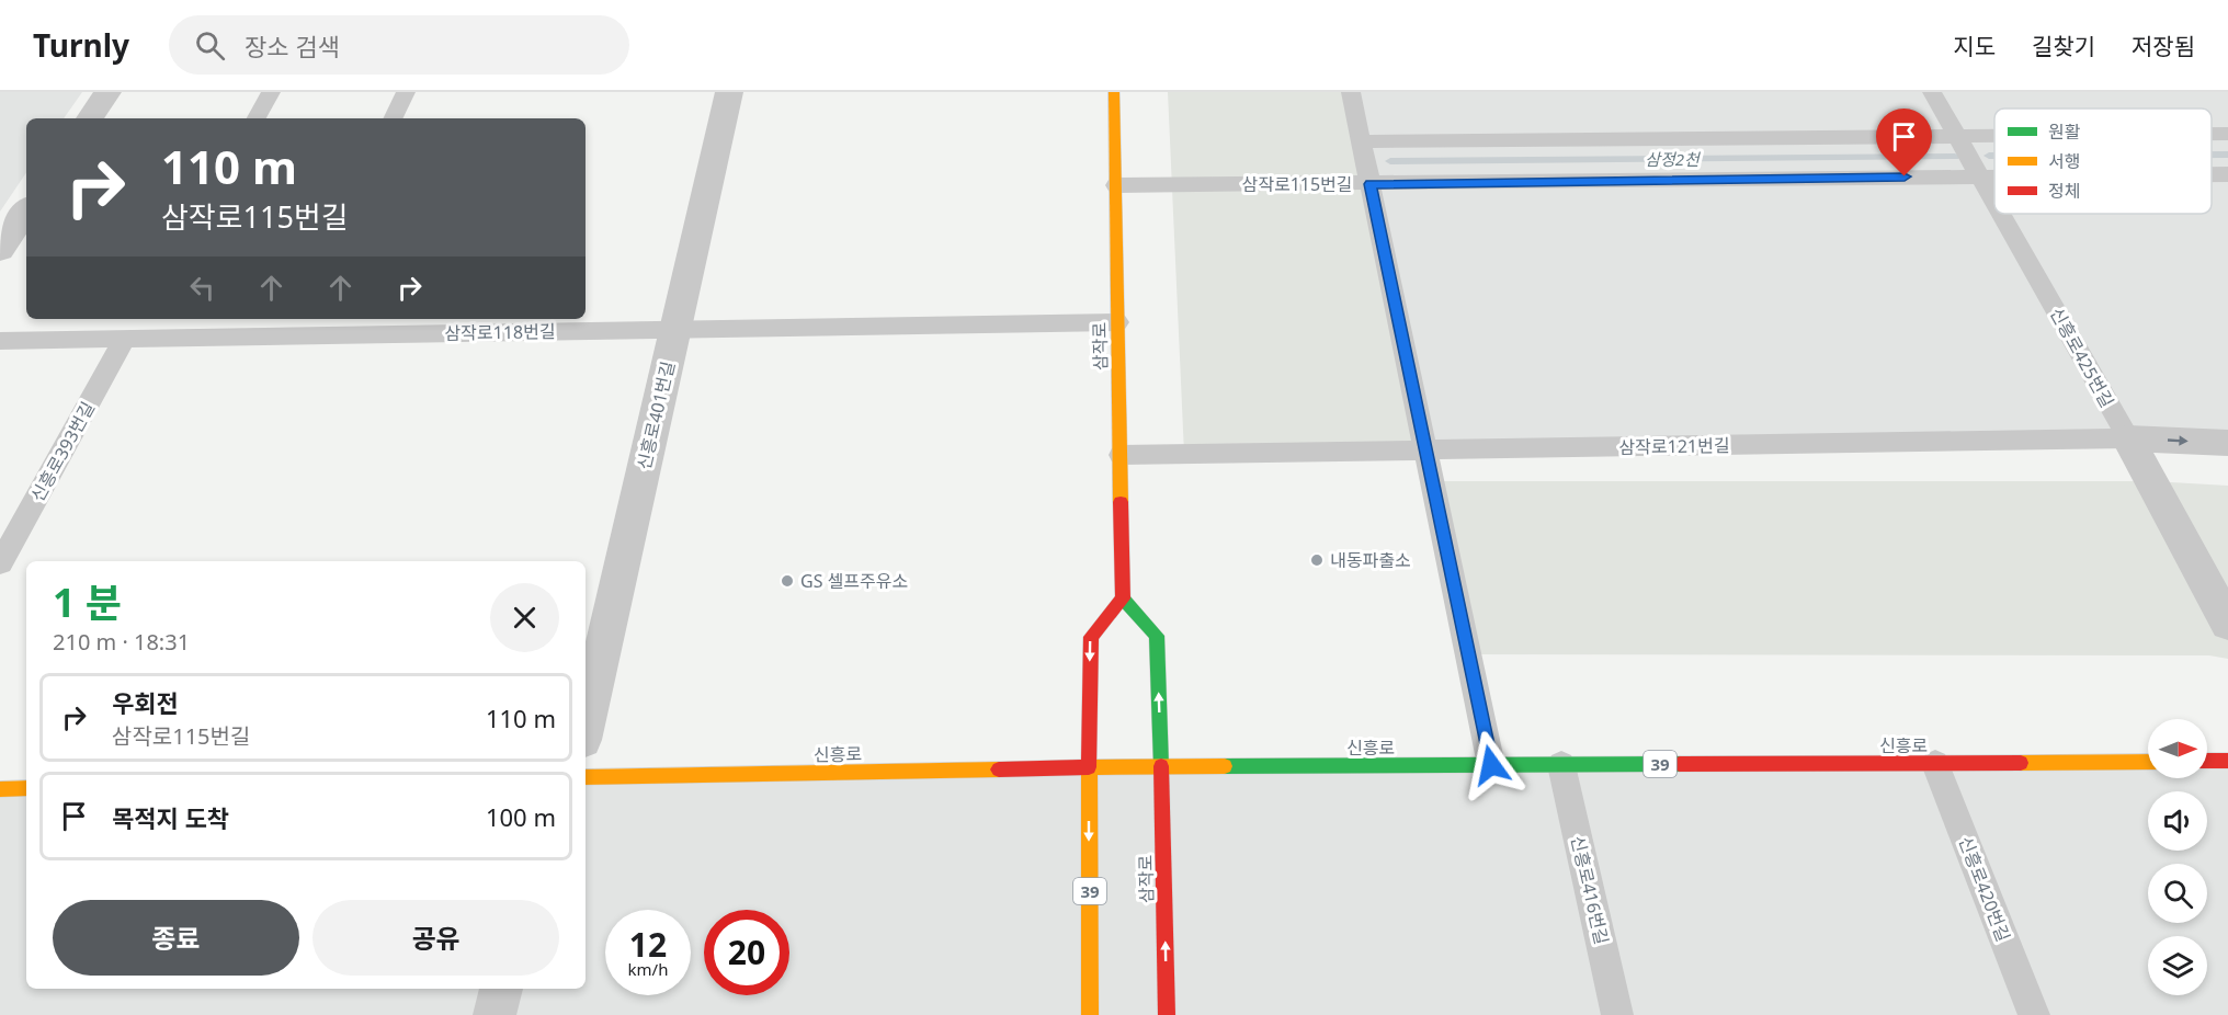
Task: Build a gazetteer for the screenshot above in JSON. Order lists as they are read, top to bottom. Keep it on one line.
{"streets":{"street":["삼작로","신흥로425번길","신흥로401번길","삼작로121번길","신흥로","39"],"lane":["삼작로115번길","삼작로118번길","신흥로393번길","신흥로420번길","신흥로416번길"]},"crossings":[["삼작로115번길","삼작로"],["삼작로115번길","신흥로425번길"],["삼작로118번길","삼작로"],["삼작로118번길","신흥로401번길"],["삼작로118번길","신흥로393번길"],["삼작로","삼작로121번길"],["삼작로","신흥로"],["신흥로425번길","삼작로121번길"],["신흥로","39"],["신흥로","신흥로420번길"],["신흥로","신흥로416번길"]],"water":["삼정2천"],"places":["내동파출소","GS 셀프주유소"],"legend":["원활","서행","정체"],"north":"right","page":{"header":"Turnly","search":"장소 검색","nav":["지도","길찾기","저장됨"],"turn":["110 m","삼작로115번길"],"heading":["1 분","210 m · 18:31"],"list":[{"name":"우회전","note":"삼작로115번길","value":"110 m"},{"name":"목적지 도착","value":"100 m"}],"buttons":["종료","공유"],"speed":"12 km/h","limit":"20"}}
